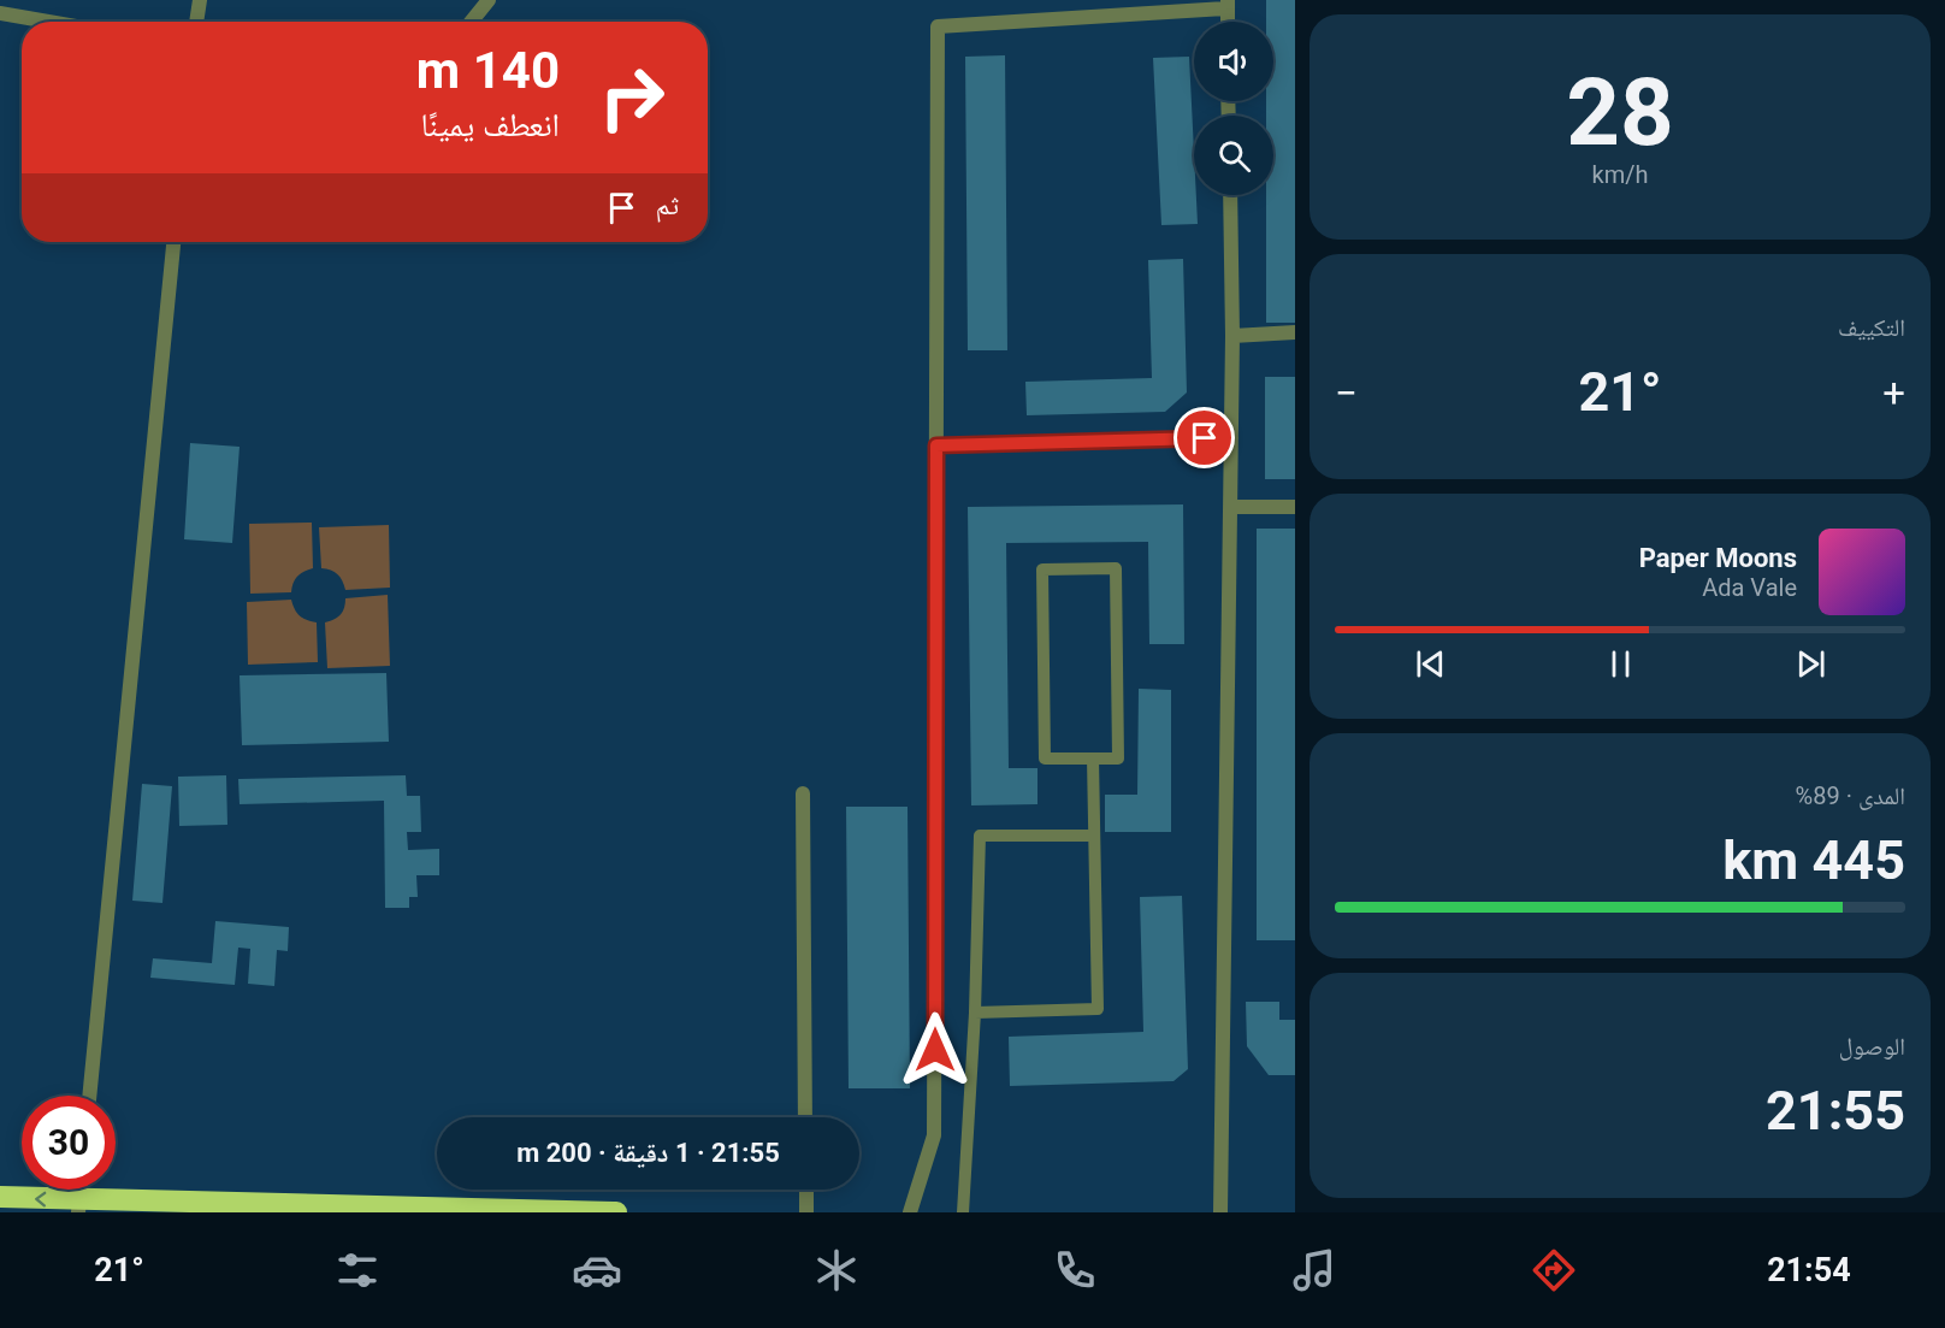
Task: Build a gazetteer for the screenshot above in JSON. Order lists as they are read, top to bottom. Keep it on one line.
{"page":{"tile":[["28","km/h"],"التكييف",["المدى · 89%","445 km"],["الوصول","21:55"]],"turn":["140 m","انعطف يمينًا"],"then":"ثم","heat":["−","21°","+"],"song":["Paper Moons","Ada Vale"],"limit":"30","trip":"21:55 · 1 دقيقة · 200 m","tabs":["21:54","21°"]}}
